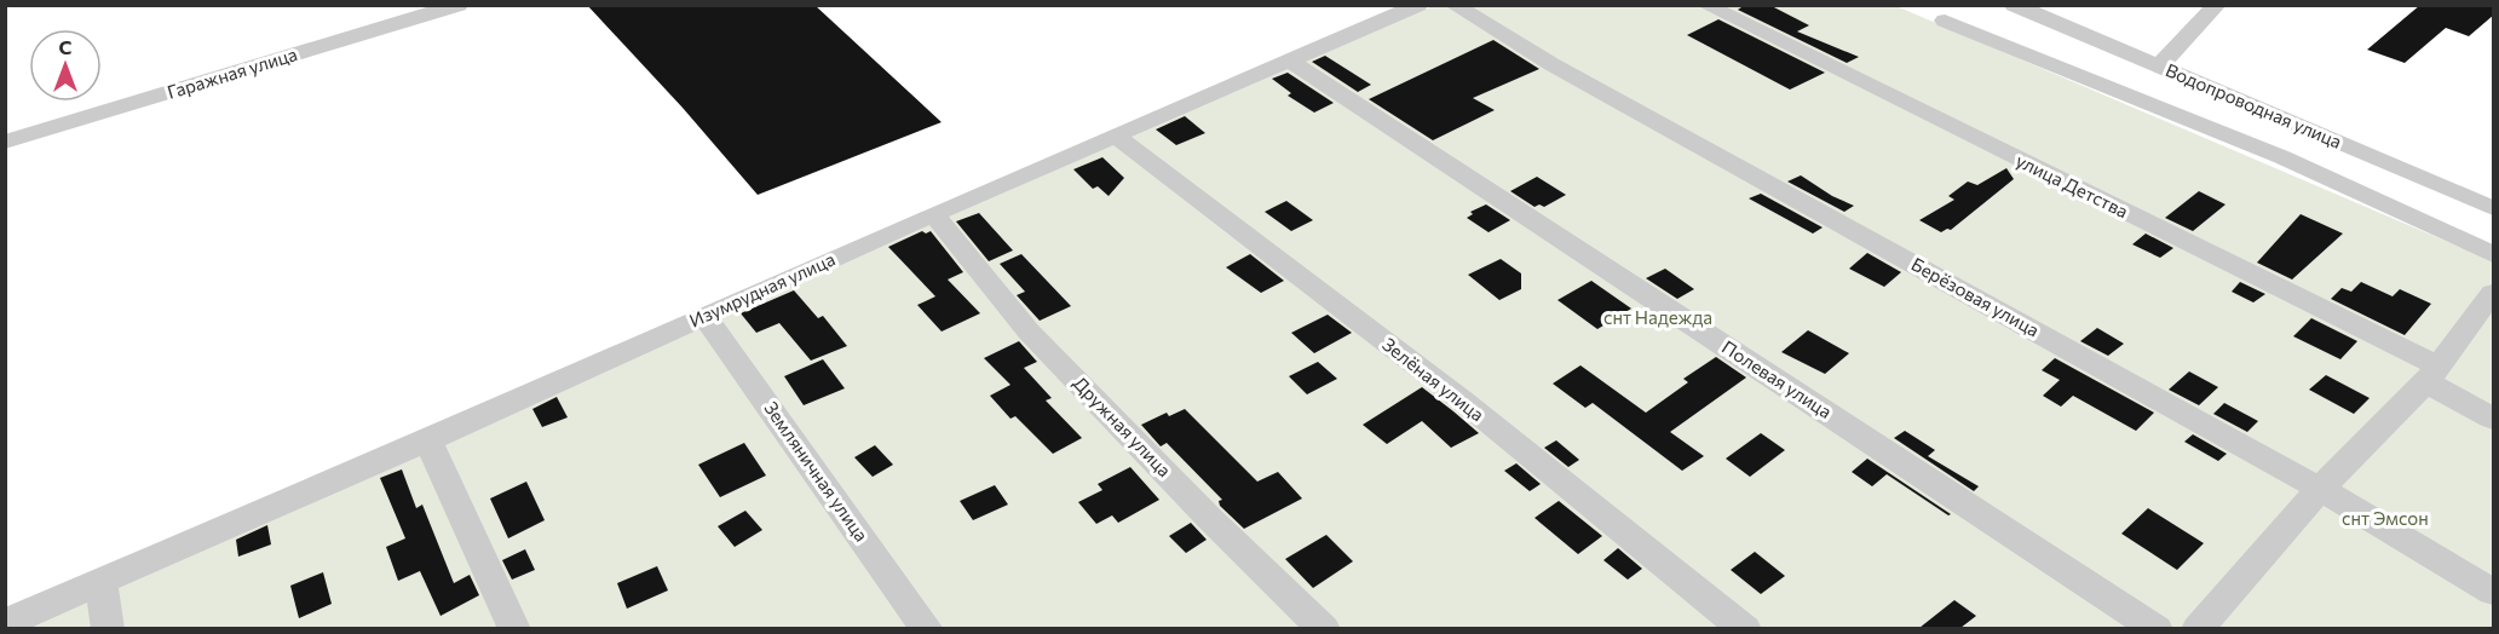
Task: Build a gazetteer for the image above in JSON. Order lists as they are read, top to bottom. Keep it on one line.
{"streets":{"street":["Гаражная улица","Водопроводная улица","улица Детства","Изумрудная улица","Берёзовая улица","Зелёная улица","Полевая улица","Дружная улица","Земляничная улица"]},"crossings":[["Изумрудная улица","Зелёная улица"],["Изумрудная улица","Полевая улица"],["Изумрудная улица","Дружная улица"],["Изумрудная улица","Земляничная улица"]],"parks":["снт Надежда","снт Эмсон"],"north":"top"}
